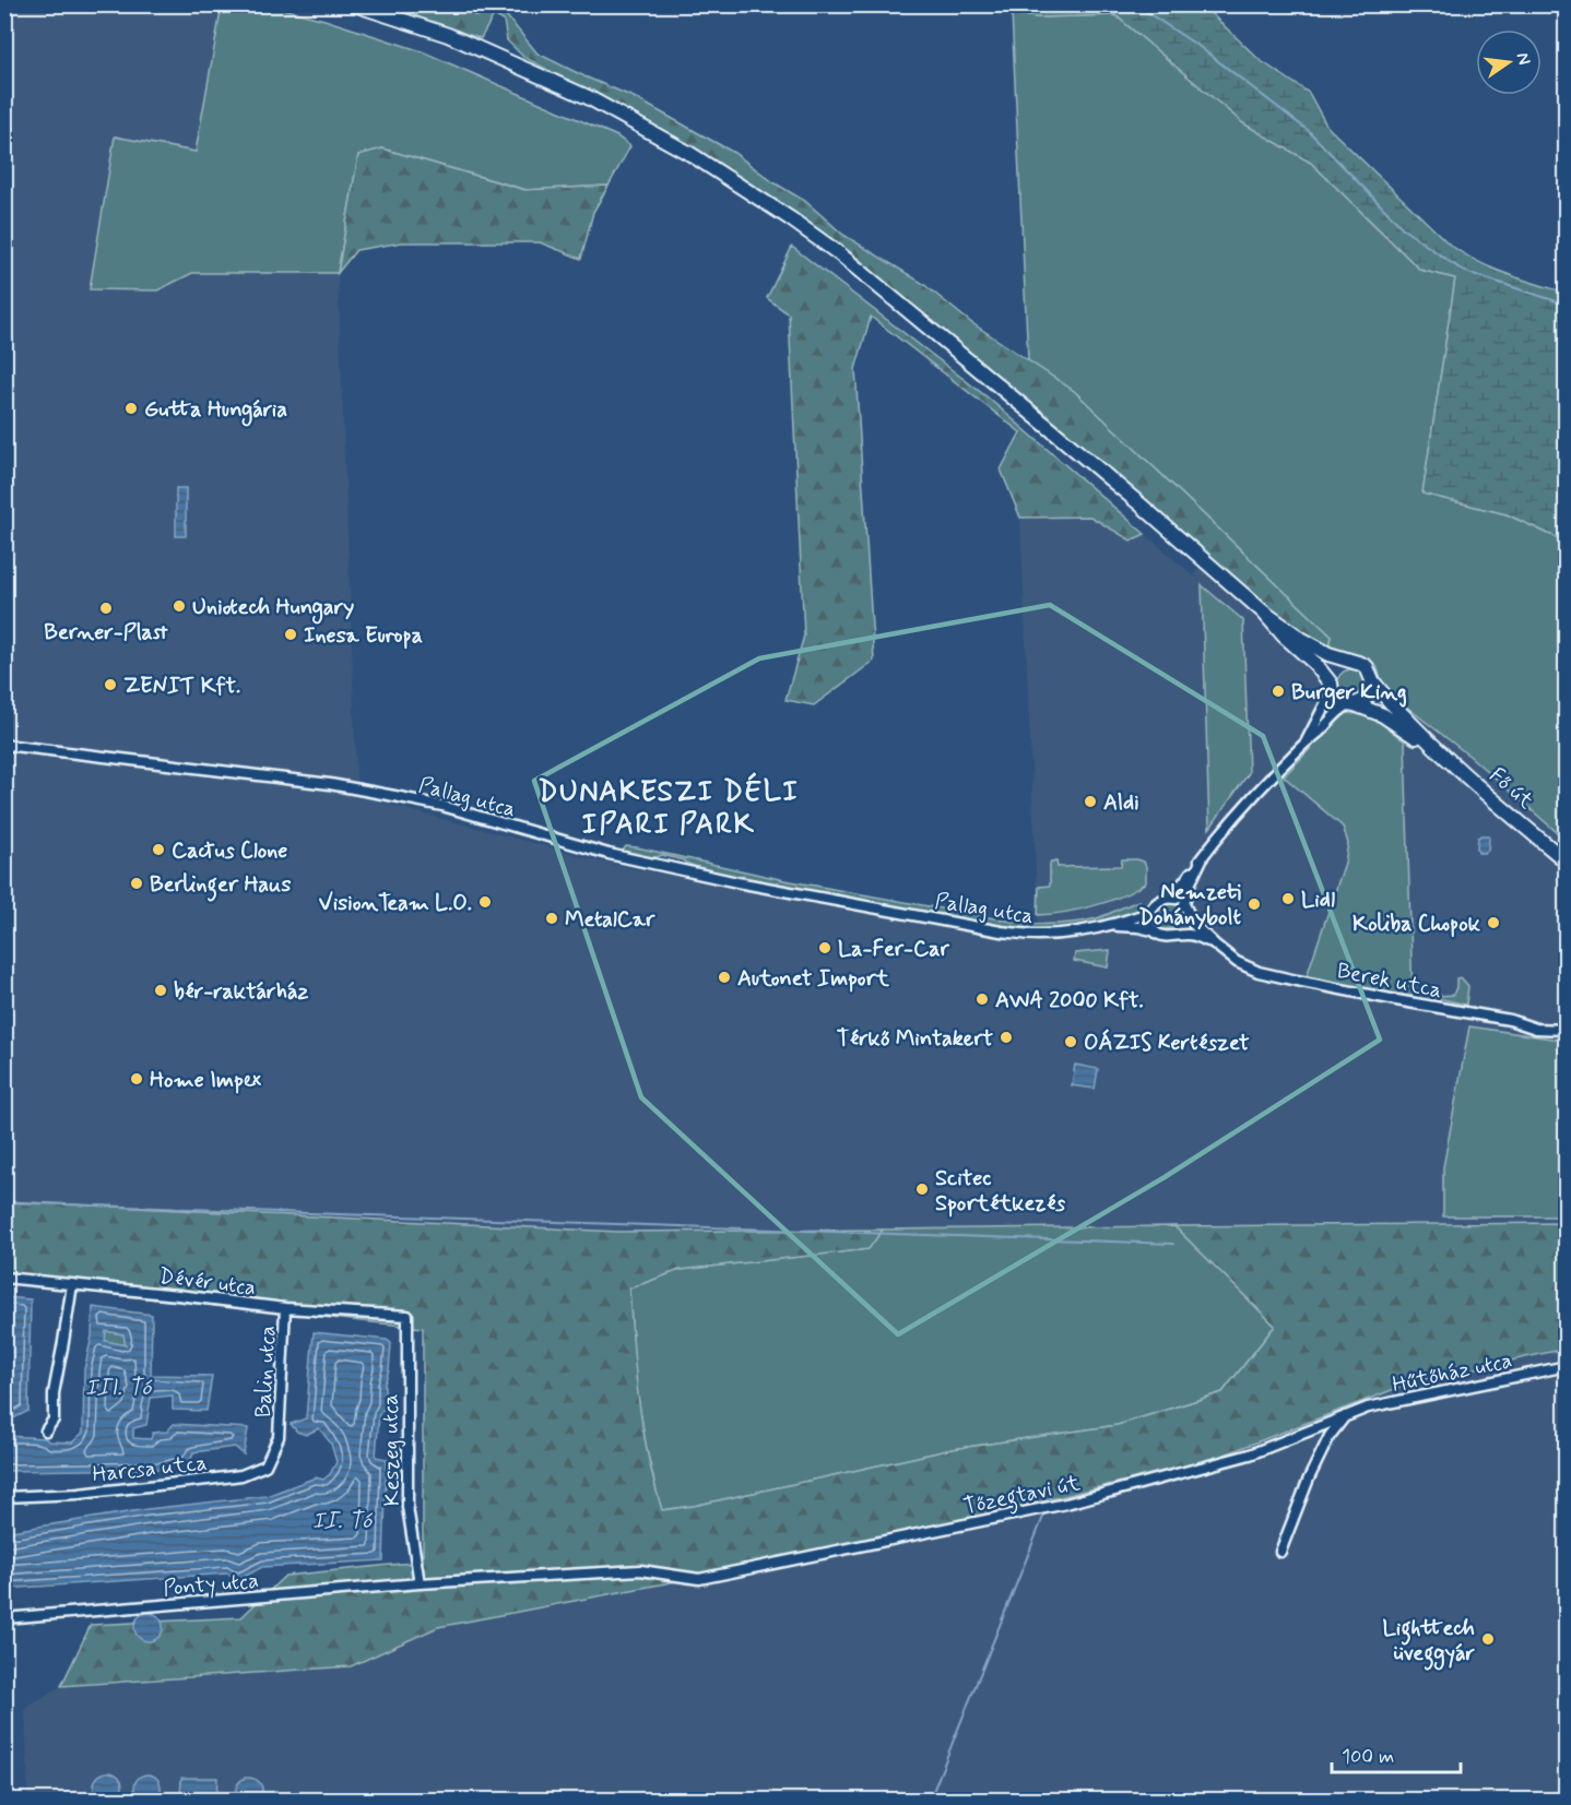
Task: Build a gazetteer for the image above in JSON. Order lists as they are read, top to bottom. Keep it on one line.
{"streets":{"main road":["Fő út"],"street":["Pallag utca","Berek utca","Dévér utca","Balin utca","Hűtőház utca","Keszeg utca","Harcsa utca","Tőzegtavi út","Ponty utca"]},"crossings":[["Pallag utca","Berek utca"],["Dévér utca","Balin utca"],["Dévér utca","Keszeg utca"],["Balin utca","Harcsa utca"],["Hűtőház utca","Tőzegtavi út"],["Keszeg utca","Ponty utca"],["Tőzegtavi út","Ponty utca"]],"districts":["DUNAKESZI DÉLI IPARI PARK"],"water":["III. Tó","II. Tó"],"places":["Gutta Hungária","Uniotech Hungary","Berner-Plast","Inesa Europa","ZENIT Kft.","Burger King","Aldi","Cactus Clone","Berlinger Haus","Lidl","VisionTeam L.O.","Nemzeti Dohánybolt","MetalCar","Koliba Chopok","La-Fer-Car","Autonet Import","bér-raktárház","AWA 2000 Kft.","Térkő Mintakert","OÁZIS Kertészet","Home Impex","Scitec Sportétkezés","Lighttech üveggyár"],"scale_bar":"100 m","north":"right"}
